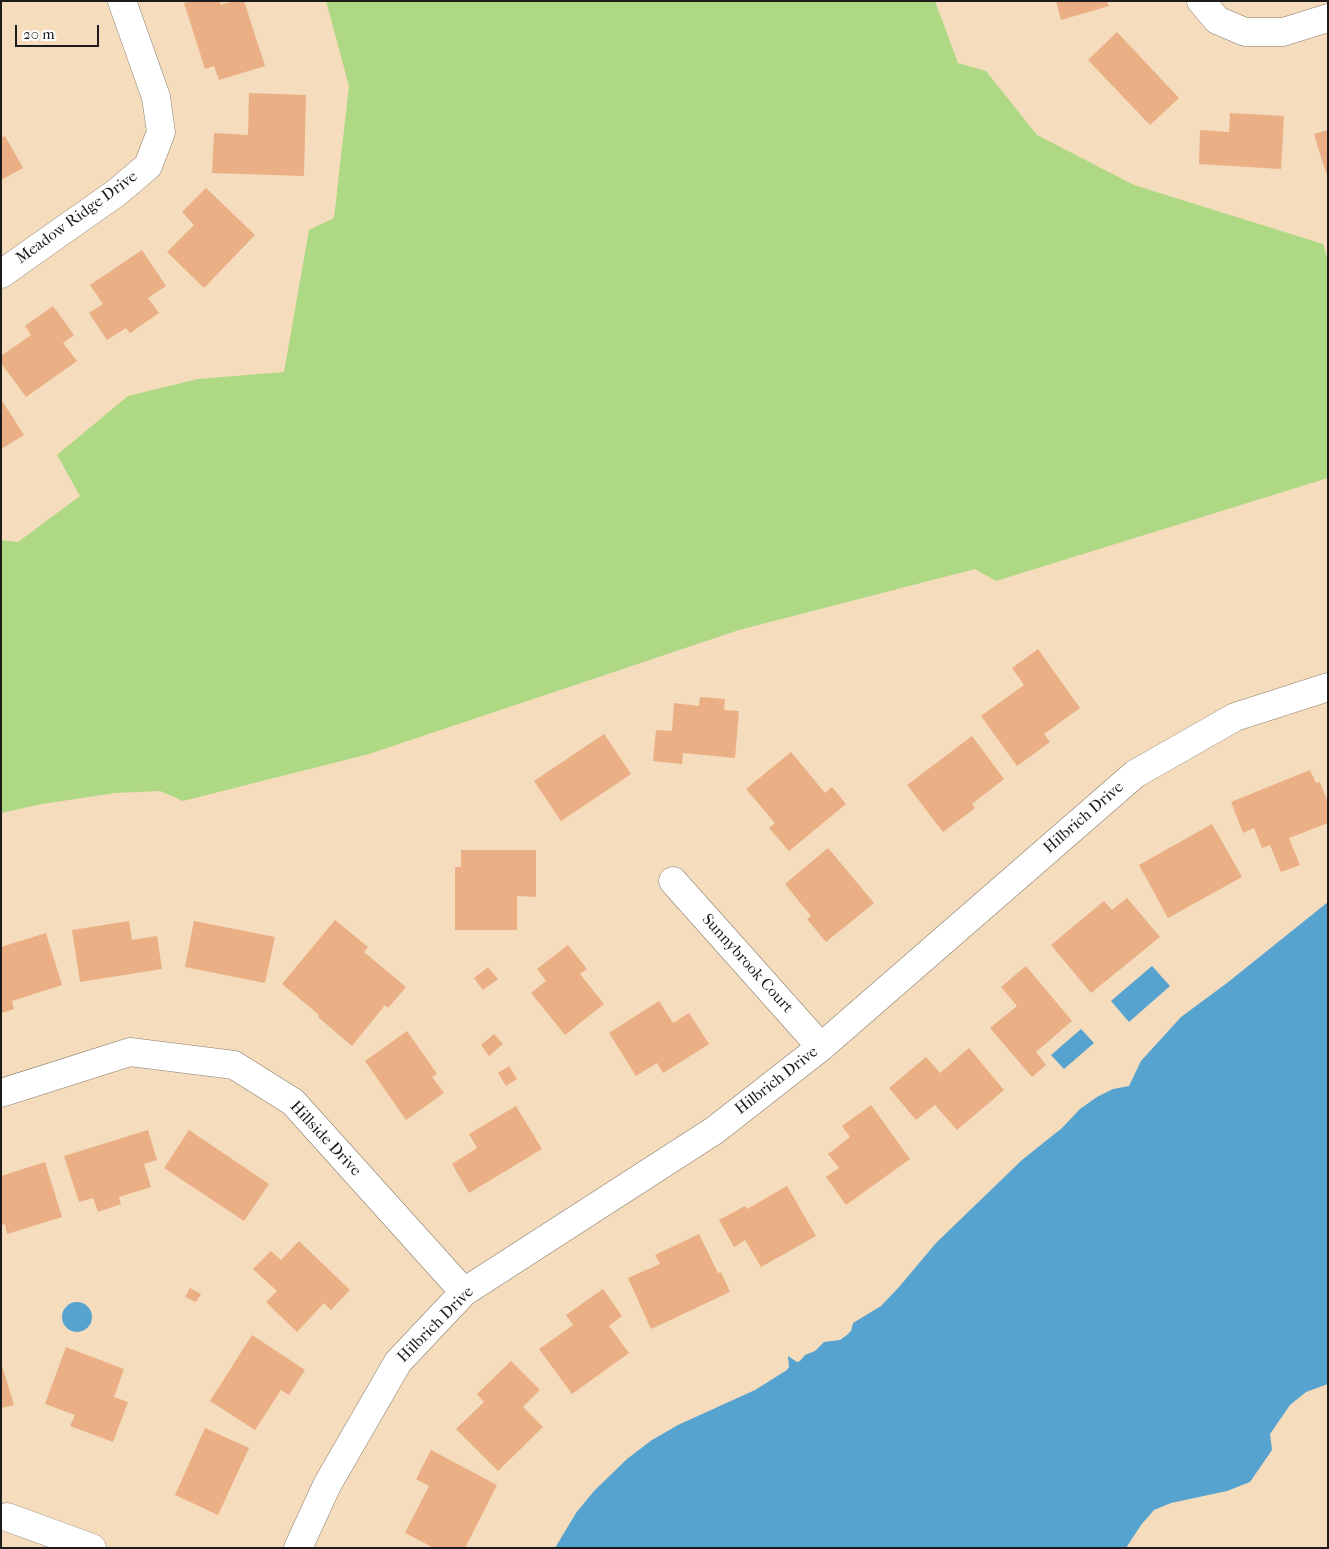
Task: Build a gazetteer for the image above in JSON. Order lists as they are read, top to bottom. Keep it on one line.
{"streets":{"street":["Meadow Ridge Drive","Hilbrich Drive","Sunnybrook Court","Hillside Drive"]},"crossings":[["Hilbrich Drive","Sunnybrook Court"],["Hilbrich Drive","Hillside Drive"]],"scale_bar":"20 m"}
